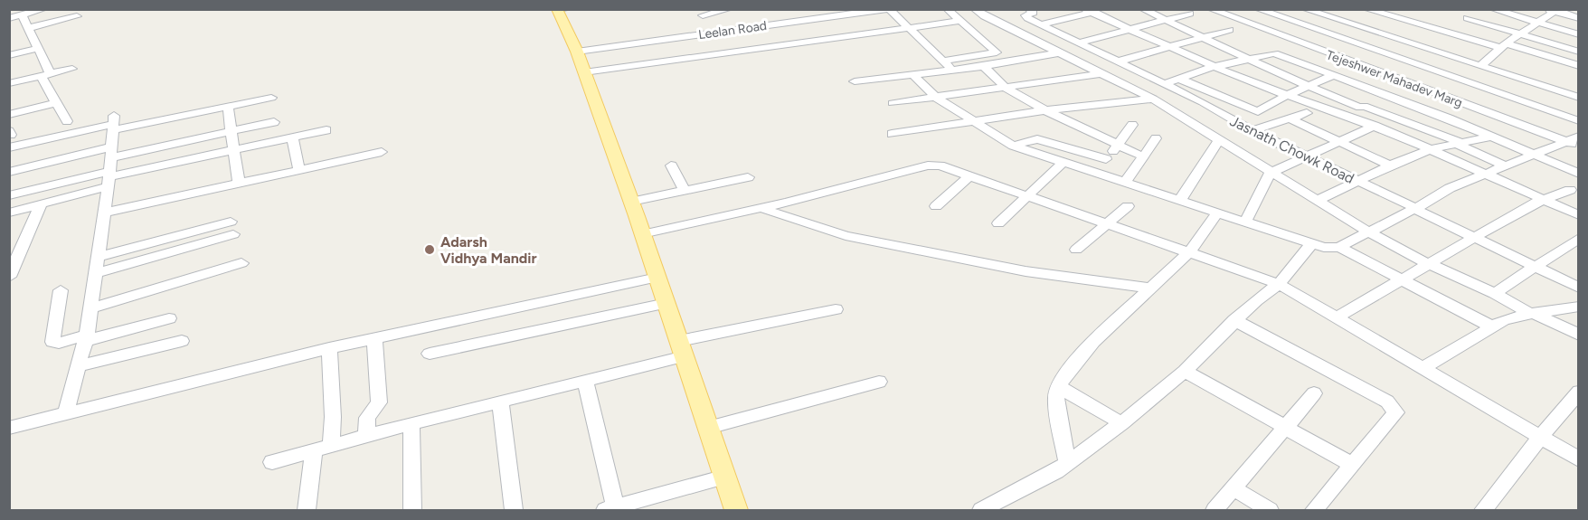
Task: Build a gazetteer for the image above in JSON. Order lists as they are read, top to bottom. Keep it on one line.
{"streets":{"street":["Leelan Road","Tejeshwer Mahadev Marg","Jasnath Chowk Road"]},"crossings":[["Tejeshwer Mahadev Marg","Jasnath Chowk Road"]],"places":["Adarsh Vidhya Mandir"]}
